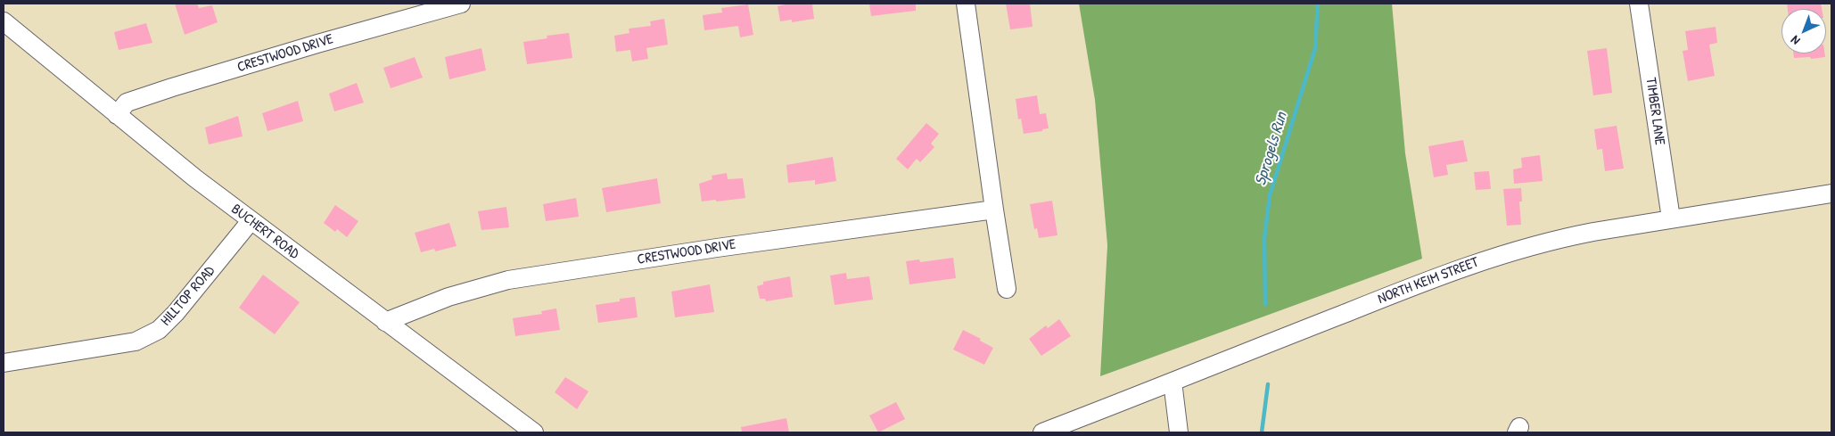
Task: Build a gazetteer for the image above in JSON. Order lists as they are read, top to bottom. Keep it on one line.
{"streets":{"street":["CRESTWOOD DRIVE","TIMBER LANE","BUCHERT ROAD","NORTH KEIM STREET","HILLTOP ROAD"]},"crossings":[["CRESTWOOD DRIVE","BUCHERT ROAD"],["TIMBER LANE","NORTH KEIM STREET"],["BUCHERT ROAD","HILLTOP ROAD"]],"water":["Sprogels Run"],"north":"bottom left"}
